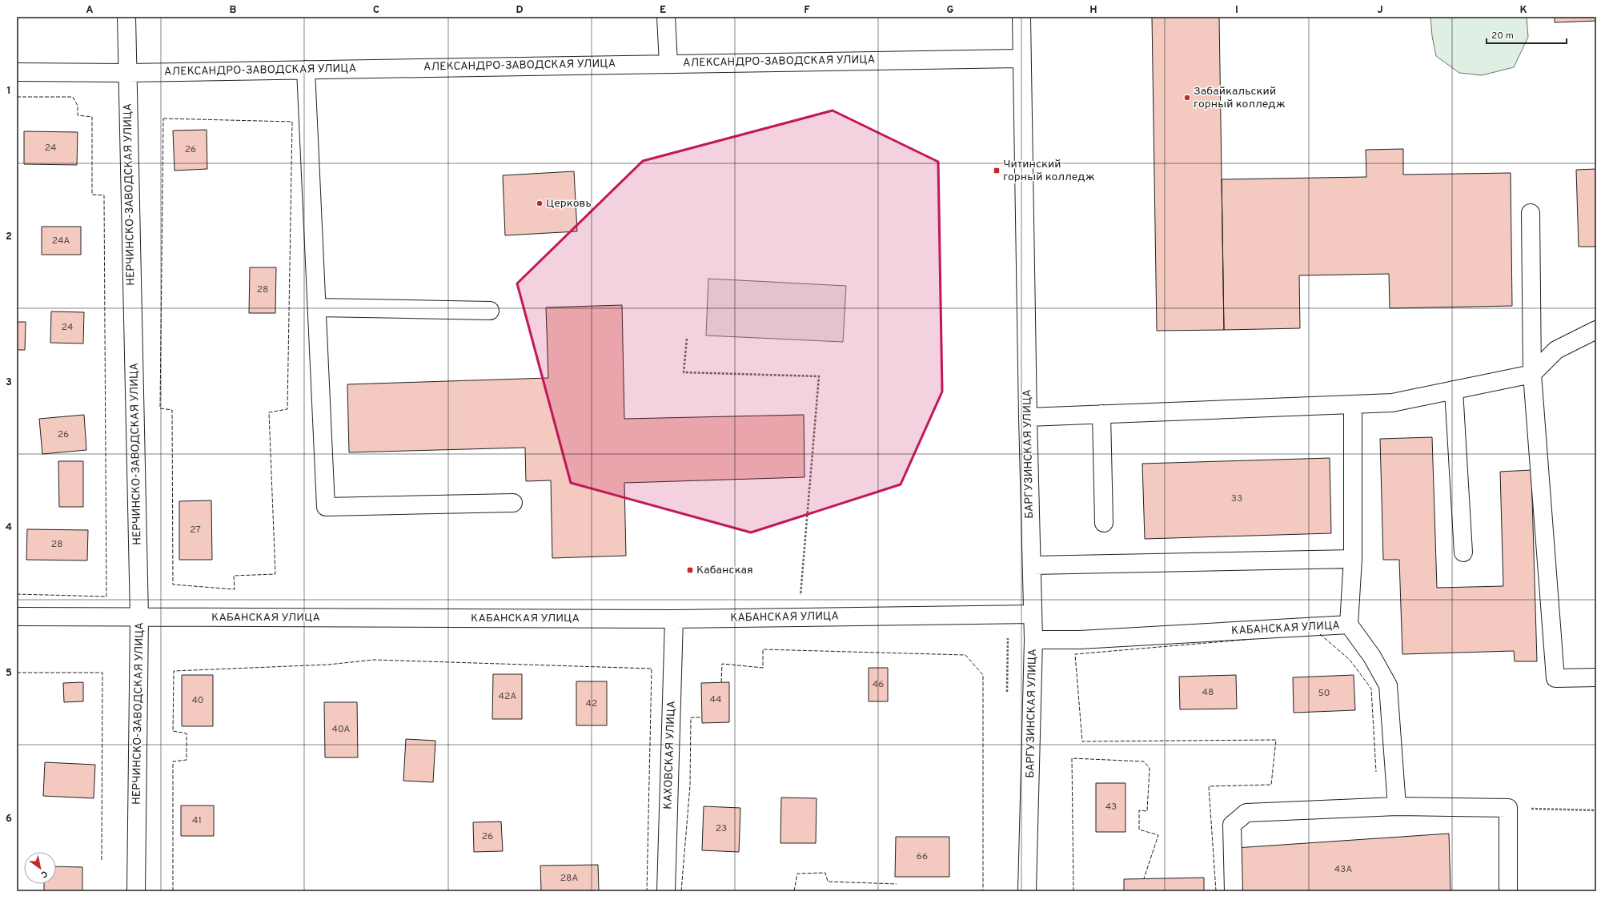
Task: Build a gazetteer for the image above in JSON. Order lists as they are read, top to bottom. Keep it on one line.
{"streets":{"street":["АЛЕКСАНДРО-ЗАВОДСКАЯ УЛИЦА","НЕРЧИНСКО-ЗАВОДСКАЯ УЛИЦА","БАРГУЗИНСКАЯ УЛИЦА","КАБАНСКАЯ УЛИЦА","КАХОВСКАЯ УЛИЦА"]},"crossings":[["АЛЕКСАНДРО-ЗАВОДСКАЯ УЛИЦА","НЕРЧИНСКО-ЗАВОДСКАЯ УЛИЦА"],["АЛЕКСАНДРО-ЗАВОДСКАЯ УЛИЦА","БАРГУЗИНСКАЯ УЛИЦА"],["НЕРЧИНСКО-ЗАВОДСКАЯ УЛИЦА","КАБАНСКАЯ УЛИЦА"],["БАРГУЗИНСКАЯ УЛИЦА","КАБАНСКАЯ УЛИЦА"],["КАБАНСКАЯ УЛИЦА","КАХОВСКАЯ УЛИЦА"]],"places":{"other":["Забайкальский горный колледж","Церковь"],"transit":["Читинский горный колледж","Кабанская"]},"house_numbers":["24","26","24А","28","24","26","33","27","28","46","48","50","42А","44","40","42","40А","43","41","23","26","66","43А","28А"],"scale_bar":"20 m","north":"bottom right","grid":{"columns":["A","B","C","D","E","F","G","H","I","J","K"],"rows":["1","2","3","4","5","6"]}}
